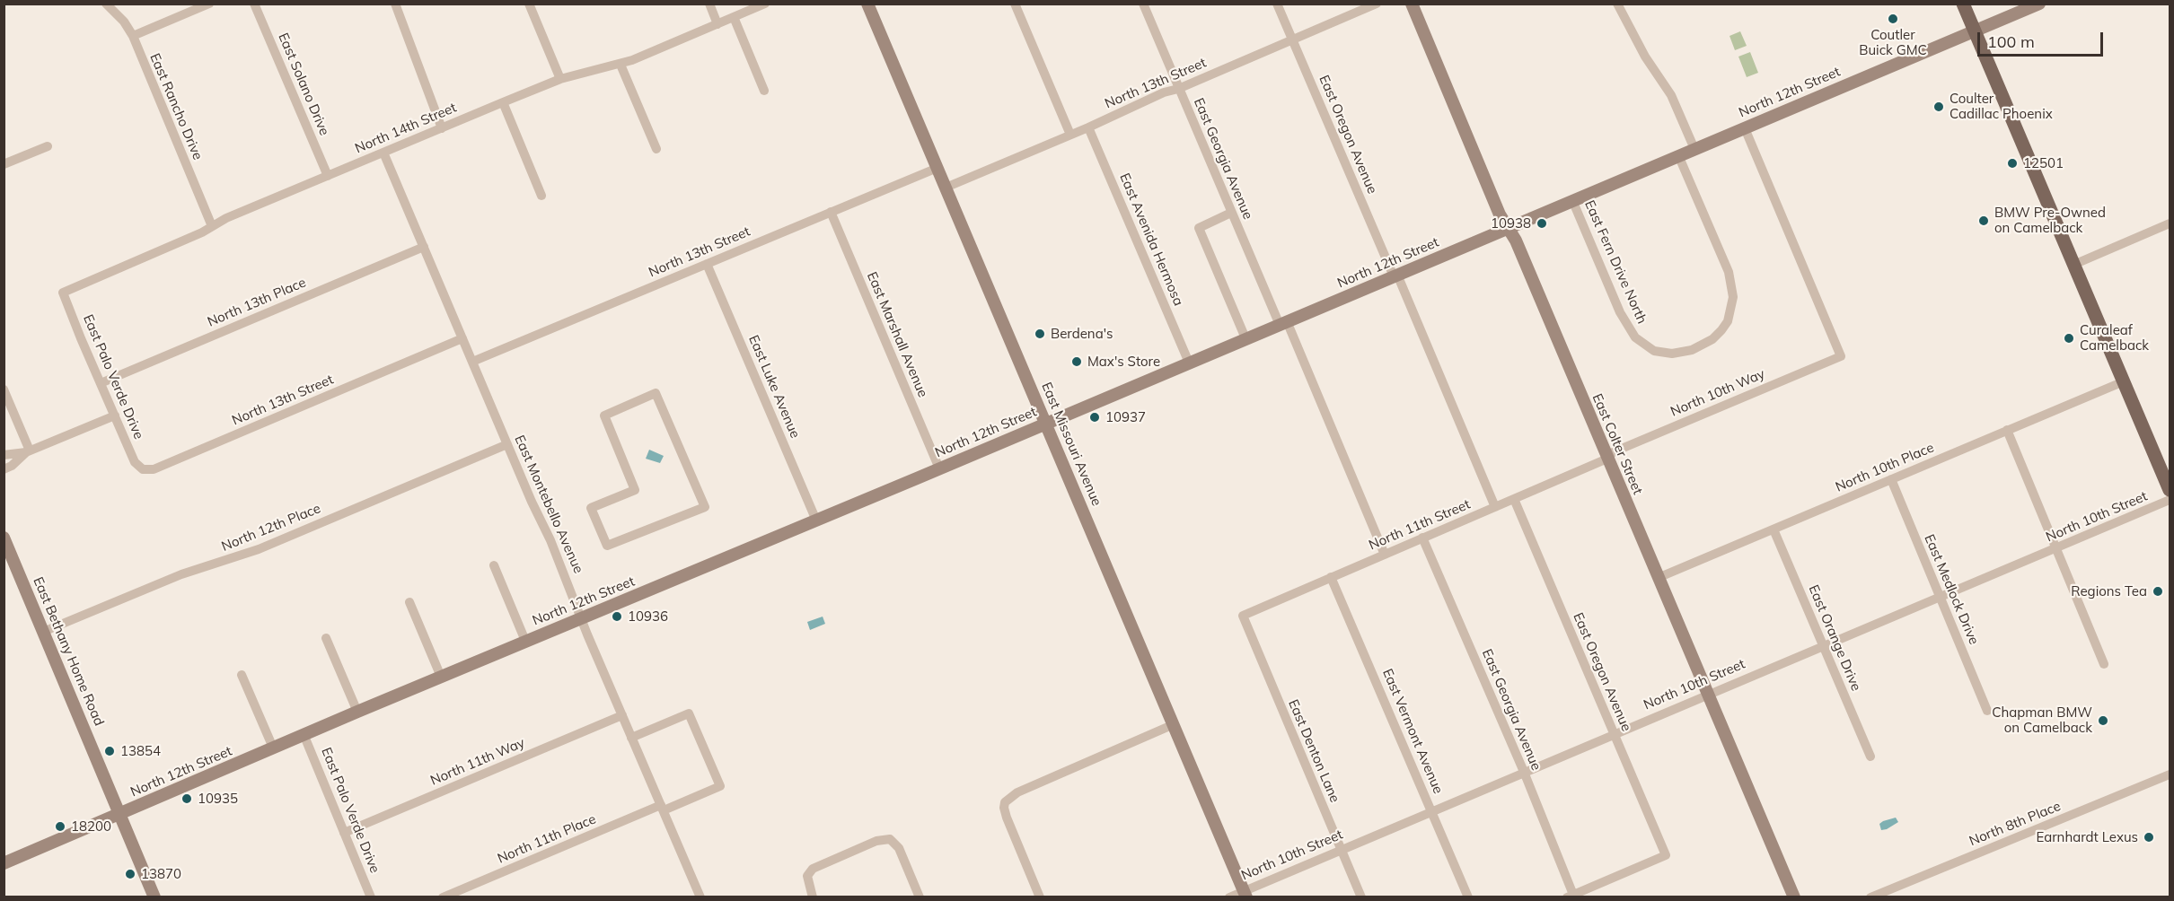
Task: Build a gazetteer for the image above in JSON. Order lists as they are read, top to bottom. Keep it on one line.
{"streets":{"street":["North 13th Street","East Solano Drive","North 12th Street","East Rancho Drive","North 14th Street","East Oregon Avenue","East Georgia Avenue","East Avenida Hermosa","East Fern Drive North","North 13th Place","East Marshall Avenue","East Palo Verde Drive","East Luke Avenue","North 10th Way","East Missouri Avenue","East Colter Street","North 10th Place","East Montebello Avenue","North 10th Street","North 11th Street","North 12th Place","East Medlock Drive","East Orange Drive","East Bethany Home Road","East Vermont Avenue","East Denton Lane","North 11th Way","North 8th Place","North 11th Place"]},"crossings":[["North 13th Street","East Oregon Avenue"],["North 13th Street","East Georgia Avenue"],["North 13th Street","East Avenida Hermosa"],["North 13th Street","East Marshall Avenue"],["North 13th Street","East Palo Verde Drive"],["North 13th Street","East Luke Avenue"],["North 13th Street","East Missouri Avenue"],["North 13th Street","East Montebello Avenue"],["East Solano Drive","North 14th Street"],["North 12th Street","East Oregon Avenue"],["North 12th Street","East Georgia Avenue"],["North 12th Street","East Avenida Hermosa"],["North 12th Street","East Fern Drive North"],["North 12th Street","East Marshall Avenue"],["North 12th Street","East Palo Verde Drive"],["North 12th Street","East Luke Avenue"],["North 12th Street","North 10th Way"],["North 12th Street","East Missouri Avenue"],["North 12th Street","East Colter Street"],["North 12th Street","East Montebello Avenue"],["North 12th Street","East Bethany Home Road"],["East Rancho Drive","North 14th Street"],["North 14th Street","East Palo Verde Drive"],["North 14th Street","East Montebello Avenue"],["East Oregon Avenue","East Georgia Avenue"],["East Oregon Avenue","North 10th Street"],["East Oregon Avenue","North 11th Street"],["East Georgia Avenue","North 10th Street"],["East Georgia Avenue","North 11th Street"],["North 13th Place","East Palo Verde Drive"],["North 13th Place","East Montebello Avenue"],["East Palo Verde Drive","North 11th Way"],["North 10th Way","East Colter Street"],["North 10th Way","North 11th Street"],["East Missouri Avenue","North 10th Street"],["East Colter Street","North 10th Place"],["East Colter Street","North 10th Street"],["East Colter Street","North 11th Street"],["North 10th Place","East Medlock Drive"],["North 10th Place","East Orange Drive"],["East Montebello Avenue","North 12th Place"],["East Montebello Avenue","North 11th Way"],["East Montebello Avenue","North 11th Place"],["North 10th Street","East Medlock Drive"],["North 10th Street","East Orange Drive"],["North 10th Street","East Vermont Avenue"],["North 10th Street","East Denton Lane"],["North 11th Street","East Vermont Avenue"],["North 11th Street","East Denton Lane"],["North 12th Place","East Bethany Home Road"]],"places":["Coutler Buick GMC","Coulter Cadillac Phoenix","12501","BMW Pre-Owned on Camelback","10938","Berdena's","Curaleaf Camelback","Max's Store","10937","Regions Tea","10936","Chapman BMW on Camelback","13854","10935","18200","Earnhardt Lexus","13870"],"scale_bar":"100 m"}
